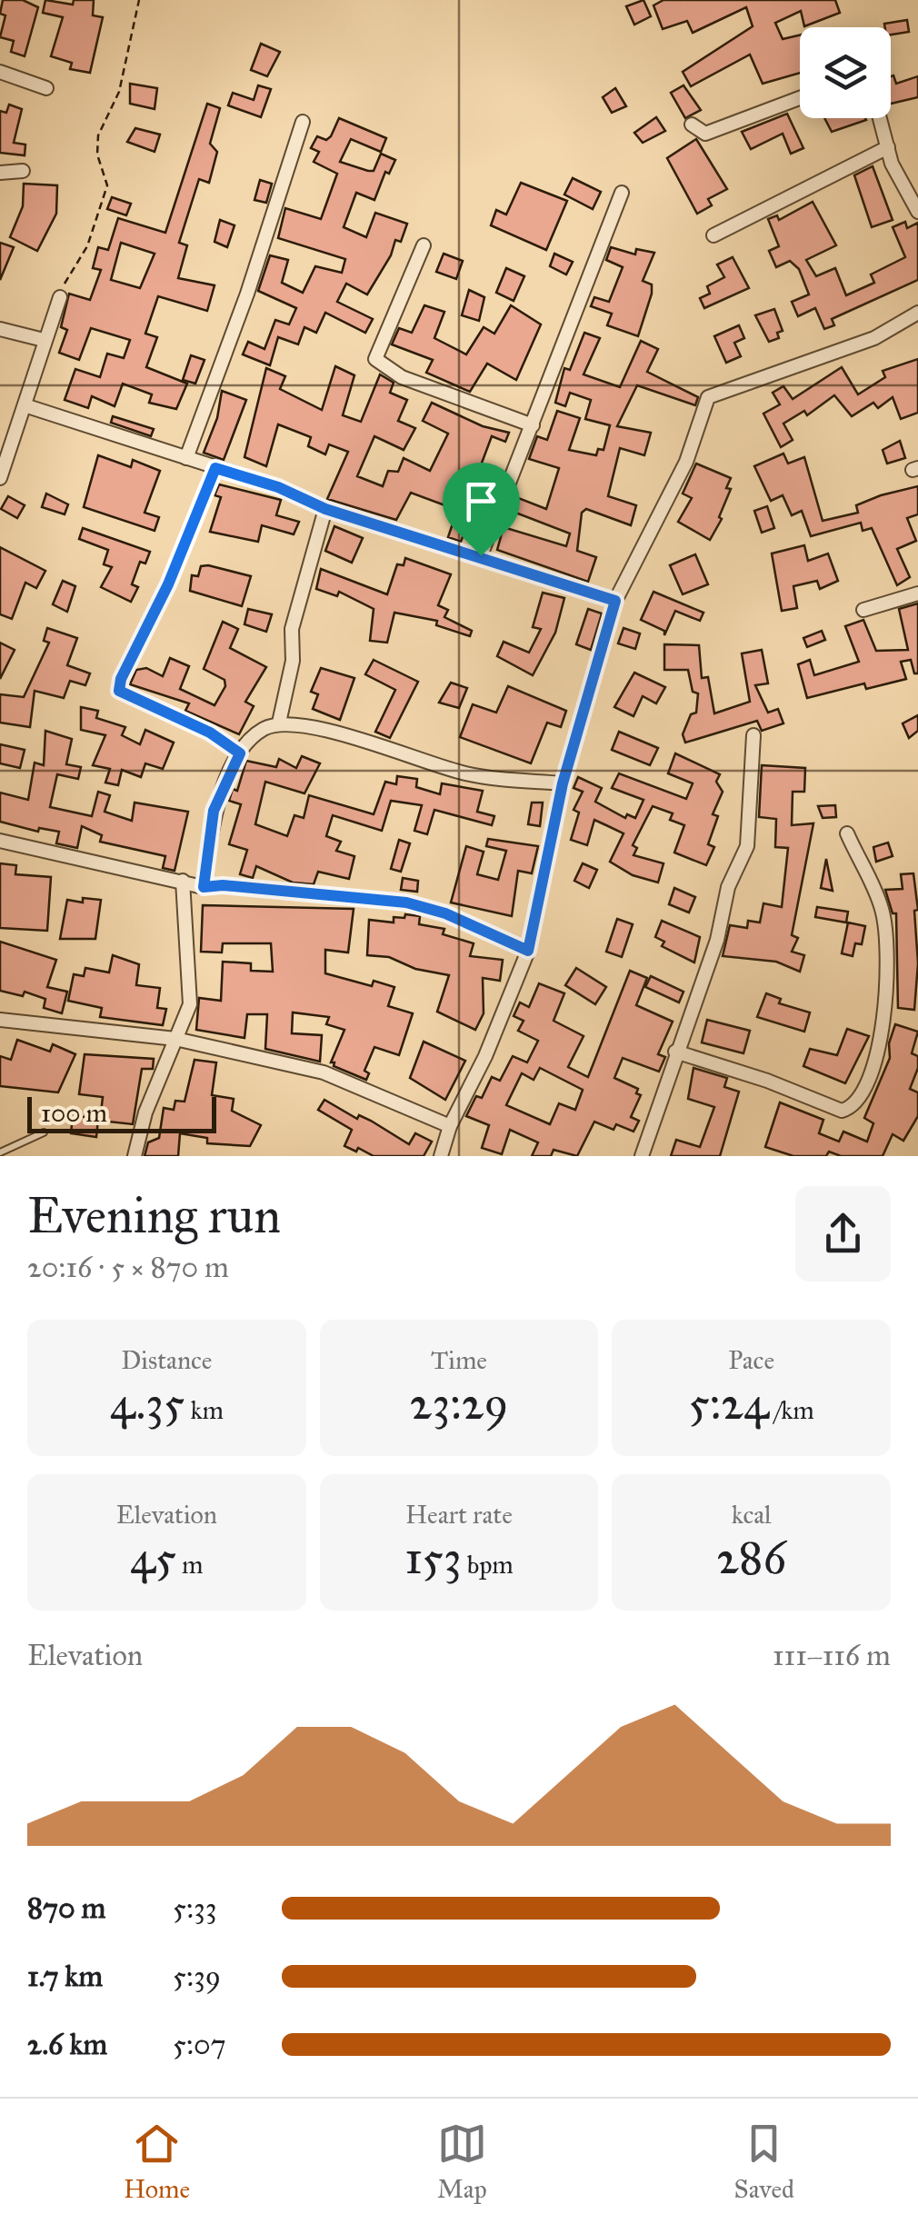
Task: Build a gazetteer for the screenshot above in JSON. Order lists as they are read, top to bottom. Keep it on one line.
{"scale_bar":"100 m","page":{"scale":"100 m","heading":["Evening run","20:16 · 5 × 870 m"],"stats":[["Distance","4.35 km"],["Time","23:29"],["Pace","5:24 /km"],["Elevation","45 m"],["Heart rate","153 bpm"],["kcal","286"]],"chart":["Elevation","111–116 m"],"list":[{"name":"870 m","note":"5:33"},{"name":"1.7 km","note":"5:39"},{"name":"2.6 km","note":"5:07"}],"tabs":["Home","Map","Saved"]}}
